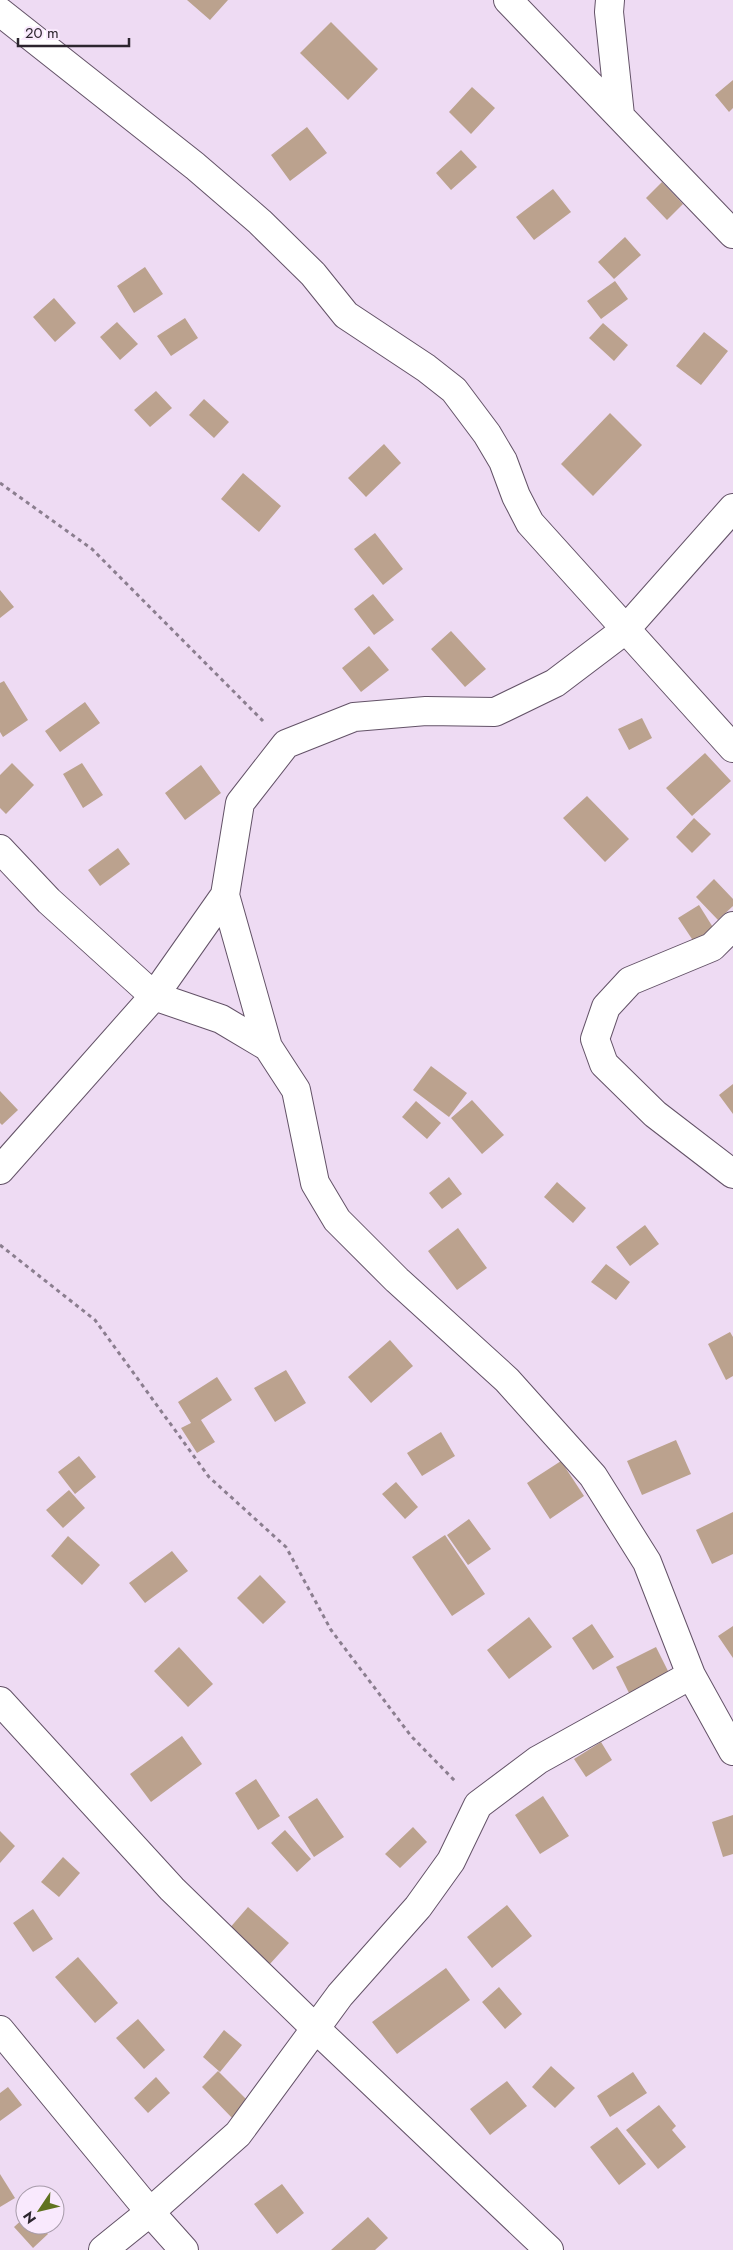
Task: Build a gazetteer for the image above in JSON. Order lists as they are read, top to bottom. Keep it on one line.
{"scale_bar":"20 m","north":"bottom left"}
